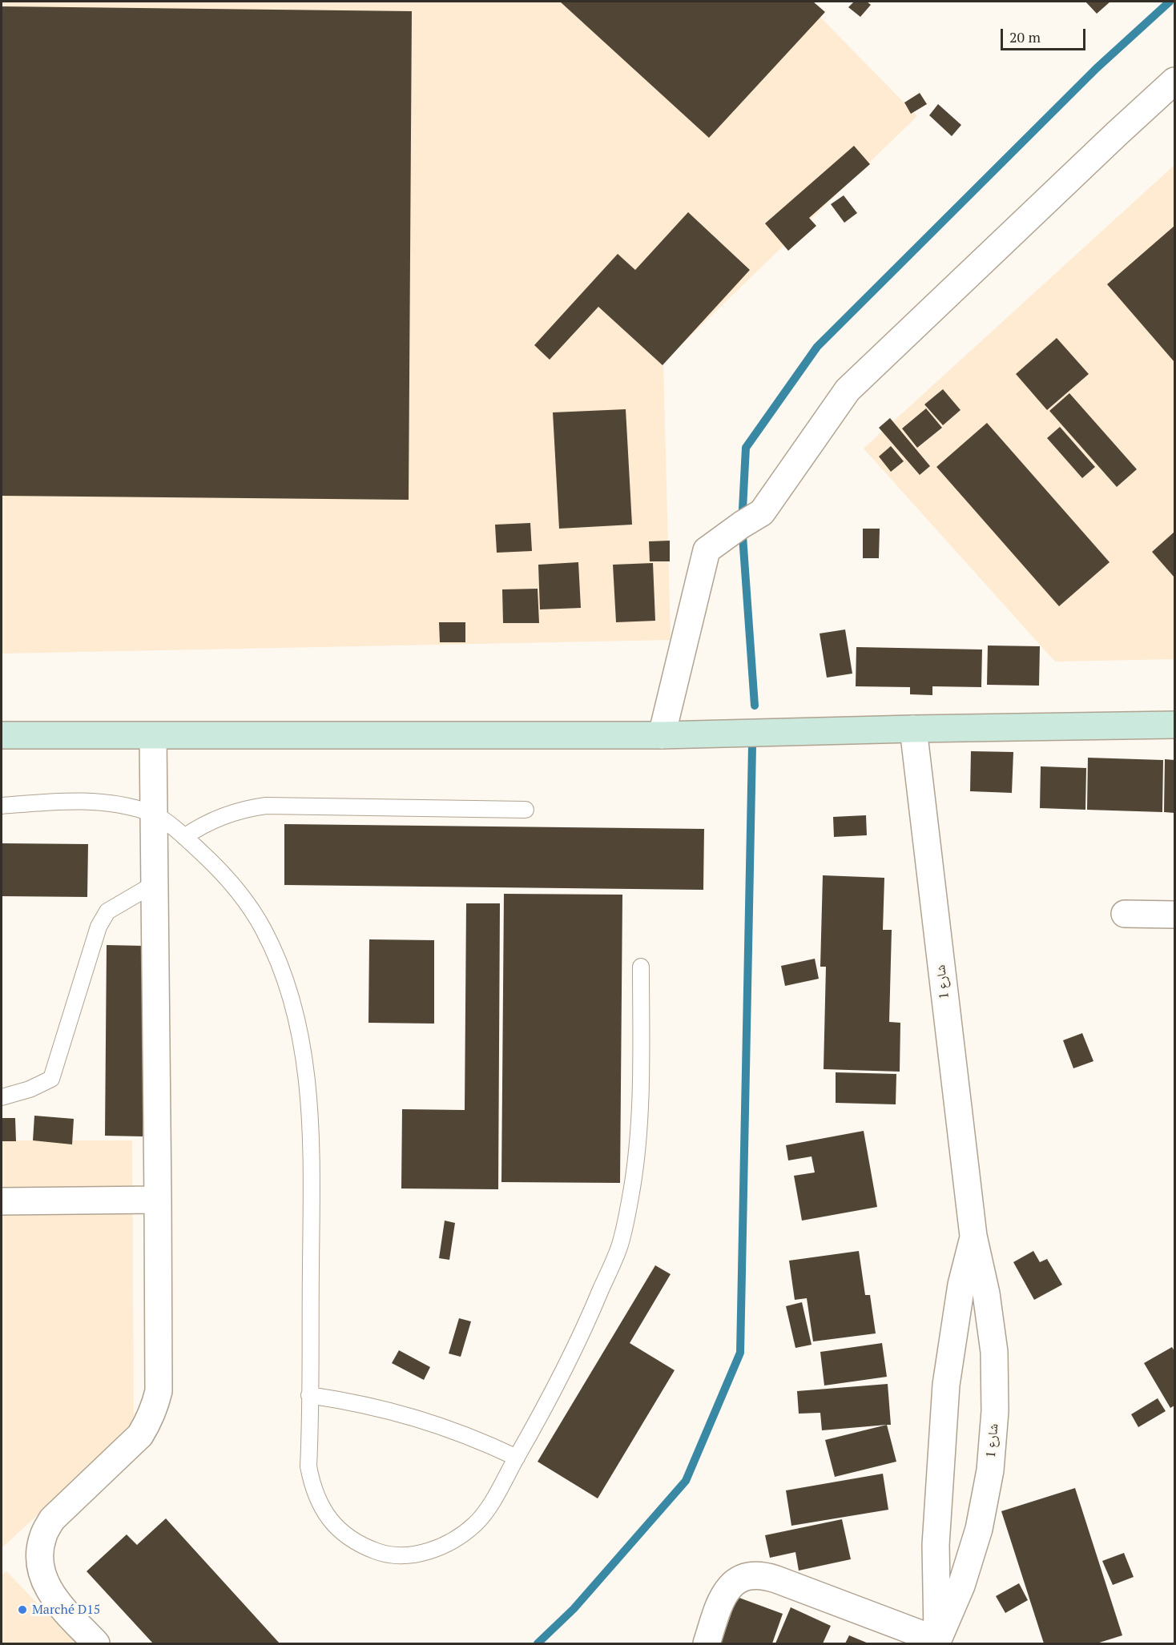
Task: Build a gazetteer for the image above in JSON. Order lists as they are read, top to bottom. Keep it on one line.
{"streets":{"street":["شارع 1"]},"places":["Marché D15"],"scale_bar":"20 m"}
